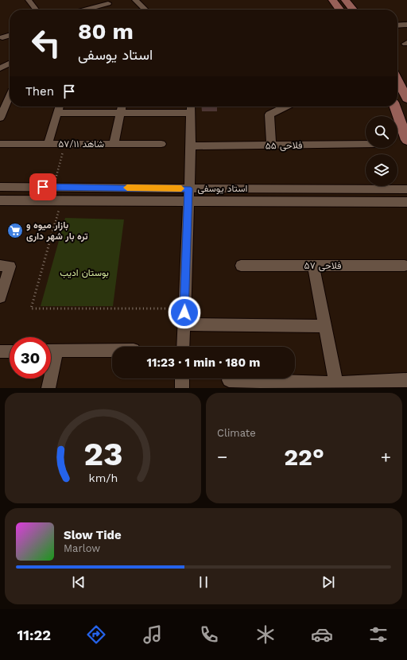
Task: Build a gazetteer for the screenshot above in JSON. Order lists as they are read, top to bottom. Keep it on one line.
{"streets":{"street":["شاهد ۵۷/۱۱","فلاحی ۵۵","استاد یوسفی","فلاحی ۵۷"]},"parks":["بوستان ادیب"],"places":{"supermarket":["بازار میوه و تره بار شهر داری"]},"page":{"turn":["80 m","استاد یوسفی"],"then":"Then","limit":"30","trip":"11:23 · 1 min · 180 m","tile":"Climate","heat":["−","22°","+"],"song":["Slow Tide","Marlow"],"tabs":"11:22","gauge":["23","km/h"]}}
